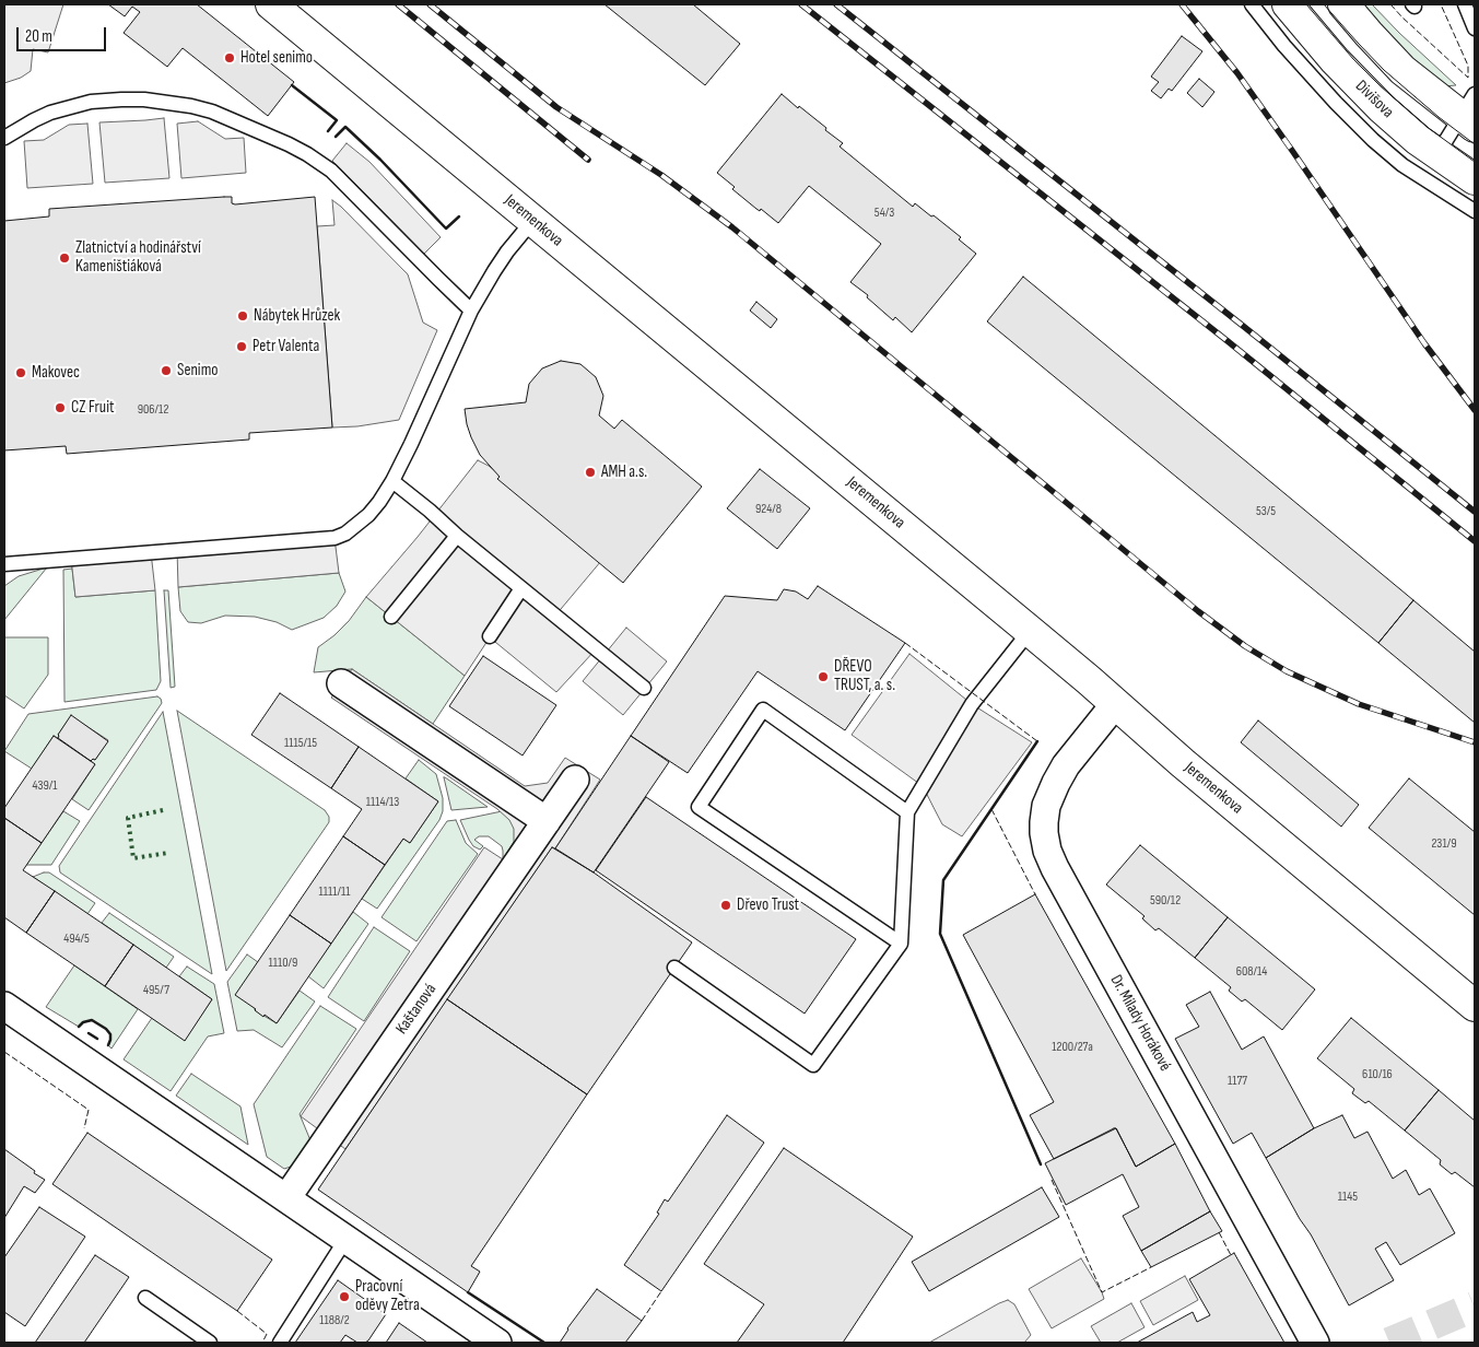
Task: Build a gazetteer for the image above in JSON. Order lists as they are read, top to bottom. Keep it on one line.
{"streets":{"street":["Divišova","Jeremenkova","Kaštanová","Dr. Milady Horákové"]},"crossings":[["Jeremenkova","Dr. Milady Horákové"]],"places":["Hotel senimo","Zlatnictví a hodinářství Kameništiáková","Nábytek Hrůzek","Petr Valenta","Senimo","Makovec","CZ Fruit","AMH a.s.","DŘEVO TRUST, a. s.","Dřevo Trust","Pracovní oděvy Zetra"],"house_numbers":["54/3","906/12","924/8","53/5","1115/15","439/1","1114/13","231/9","1111/11","590/12","494/5","1110/9","608/14","495/7","1200/27a","610/16","1177","1145","1188/2"],"scale_bar":"20 m"}
